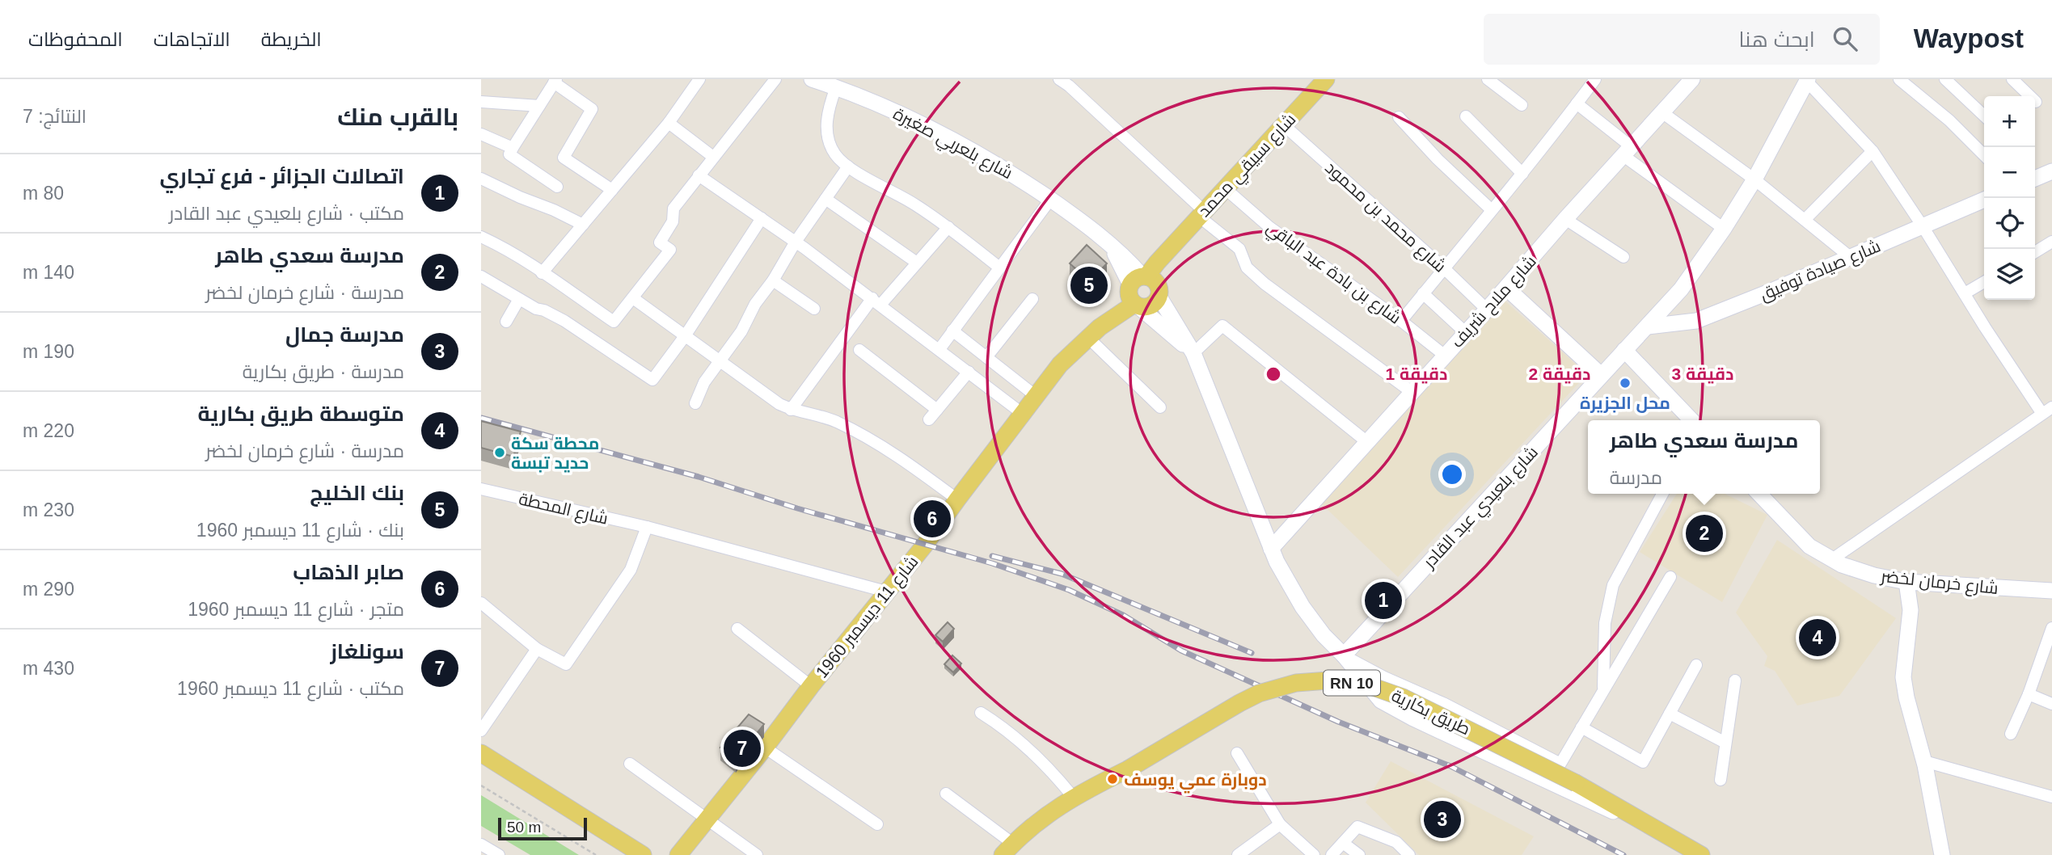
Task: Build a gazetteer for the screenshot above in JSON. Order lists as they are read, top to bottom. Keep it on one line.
{"streets":{"main road":["شارع بلعربي صغيرة","شارع سبيقي محمد","شارع صيادة توفيق","شارع ملاح شريف","شارع بلعيدي عبد القادر","شارع خرمان لخضر","شارع 11 ديسمبر 1960","RN 10","طريق بكارية"],"street":["شارع محمد بن محمود","شارع بن بادة عبد الباقي","شارع المحطة"]},"crossings":[["شارع بلعربي صغيرة","شارع سبيقي محمد"],["شارع بلعربي صغيرة","شارع 11 ديسمبر 1960"],["شارع سبيقي محمد","شارع محمد بن محمود"],["شارع سبيقي محمد","شارع بن بادة عبد الباقي"],["شارع سبيقي محمد","شارع 11 ديسمبر 1960"],["شارع محمد بن محمود","شارع ملاح شريف"],["شارع صيادة توفيق","شارع بلعيدي عبد القادر"],["شارع بن بادة عبد الباقي","شارع ملاح شريف"],["شارع المحطة","شارع 11 ديسمبر 1960"],["RN 10","طريق بكارية"]],"places":["محل الجزيرة","محطة سكة حديد تبسة","دوبارة عمي يوسف"],"scale_bar":"50 m","page":{"header":"Waypost","search":"ابحث هنا","nav":["الخريطة","الاتجاهات","المحفوظات"],"heading":["بالقرب منك","النتائج: 7"],"map_buttons":["+","−"],"list":[{"mark":"1","name":"اتصالات الجزائر - فرع تجاري","note":"مكتب · شارع بلعيدي عبد القادر","value":"80 m"},{"mark":"2","name":"مدرسة سعدي طاهر","note":"مدرسة · شارع خرمان لخضر","value":"140 m"},{"mark":"3","name":"مدرسة جمال","note":"مدرسة · طريق بكارية","value":"190 m"},{"mark":"4","name":"متوسطة طريق بكارية","note":"مدرسة · شارع خرمان لخضر","value":"220 m"},{"mark":"5","name":"بنك الخليج","note":"بنك · شارع 11 ديسمبر 1960","value":"230 m"},{"mark":"6","name":"صابر الذهاب","note":"متجر · شارع 11 ديسمبر 1960","value":"290 m"},{"mark":"7","name":"سونلغاز","note":"مكتب · شارع 11 ديسمبر 1960","value":"430 m"}],"pins":["5","6","2","1","4","7","3"],"popup":["مدرسة سعدي طاهر","مدرسة"],"scale":"50 m"},"rings":["1 دقيقة","2 دقيقة","3 دقيقة"]}
